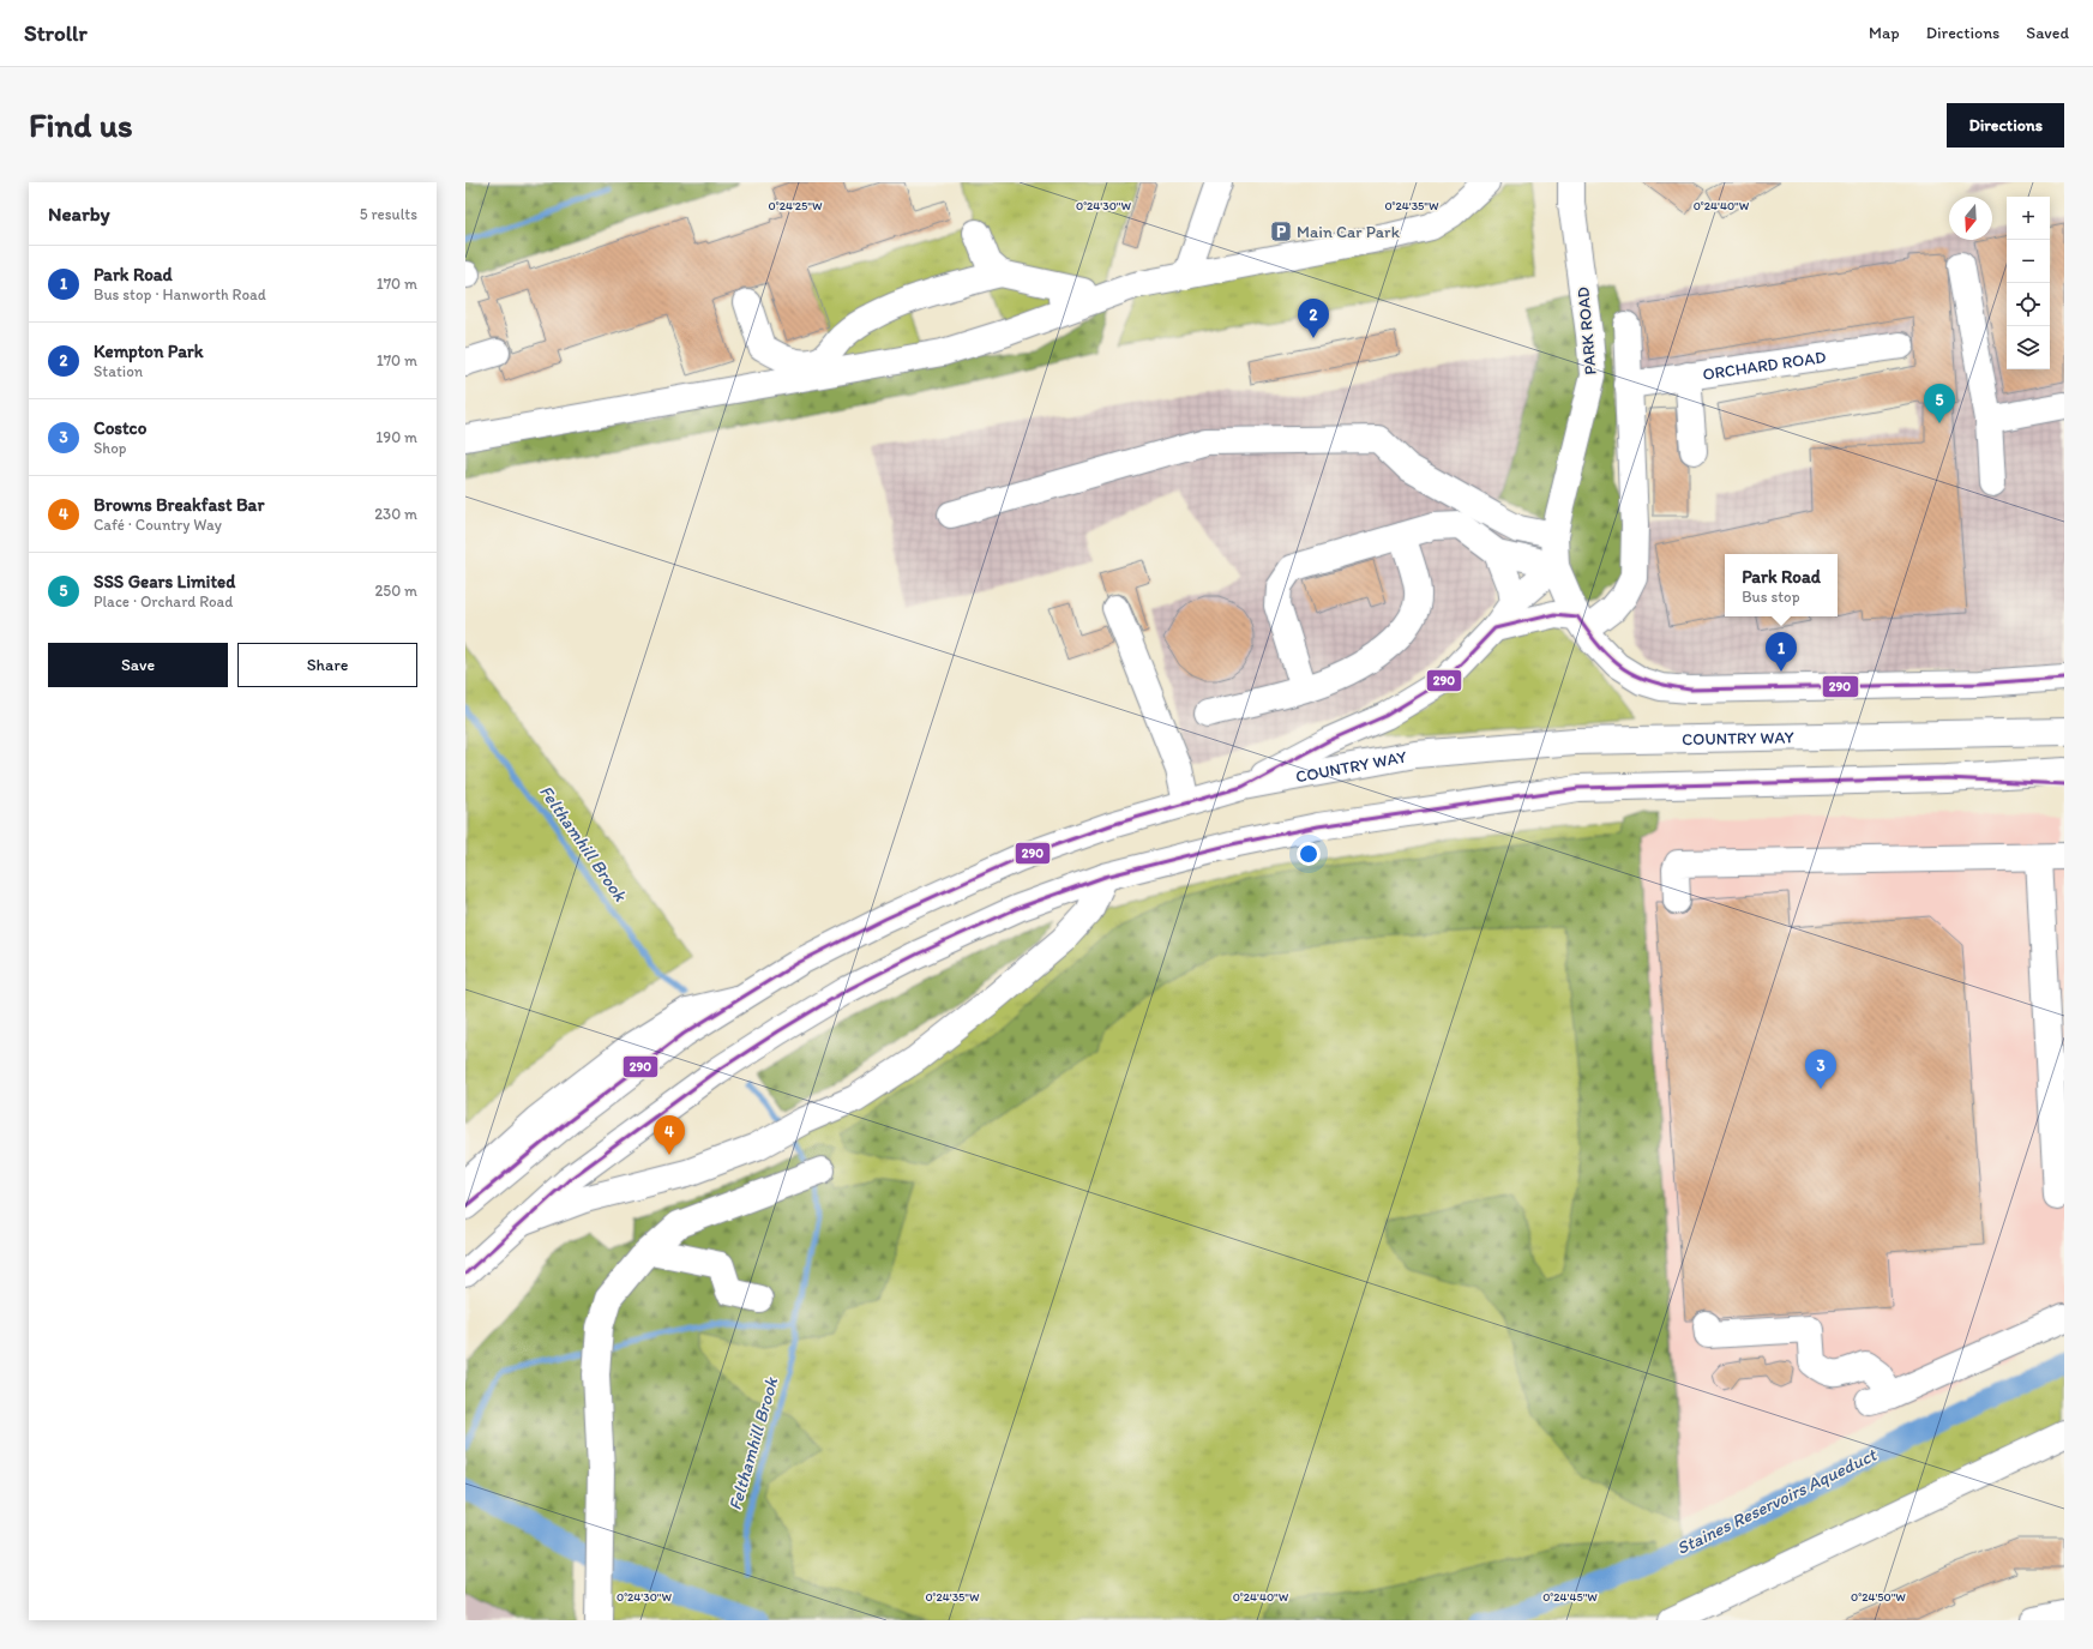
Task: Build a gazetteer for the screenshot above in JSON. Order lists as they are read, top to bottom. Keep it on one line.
{"streets":{"main road":["PARK ROAD","ORCHARD ROAD","COUNTRY WAY"]},"water":["Felthamhill Brook","Staines Reservoirs Aqueduct"],"places":{"parking":["Main Car Park"]},"lines":["transit line 290"],"north":"bottom","page":{"header":"Strollr","nav":["Map","Directions","Saved"],"buttons":["Directions",["Save","Share"]],"title":"Find us","heading":["Nearby","5 results"],"map_buttons":["+","−"],"list":[{"mark":"1","name":"Park Road","note":"Bus stop · Hanworth Road","value":"170 m"},{"mark":"2","name":"Kempton Park","note":"Station","value":"170 m"},{"mark":"3","name":"Costco","note":"Shop","value":"190 m"},{"mark":"4","name":"Browns Breakfast Bar","note":"Café · Country Way","value":"230 m"},{"mark":"5","name":"SSS Gears Limited","note":"Place · Orchard Road","value":"250 m"}],"pins":["2","5","1","3","4"],"popup":["Park Road","Bus stop"]},"coordinates":["0°24'25\"W","0°24'30\"W","0°24'35\"W","0°24'40\"W","0°24'45\"W","0°24'50\"W"]}
